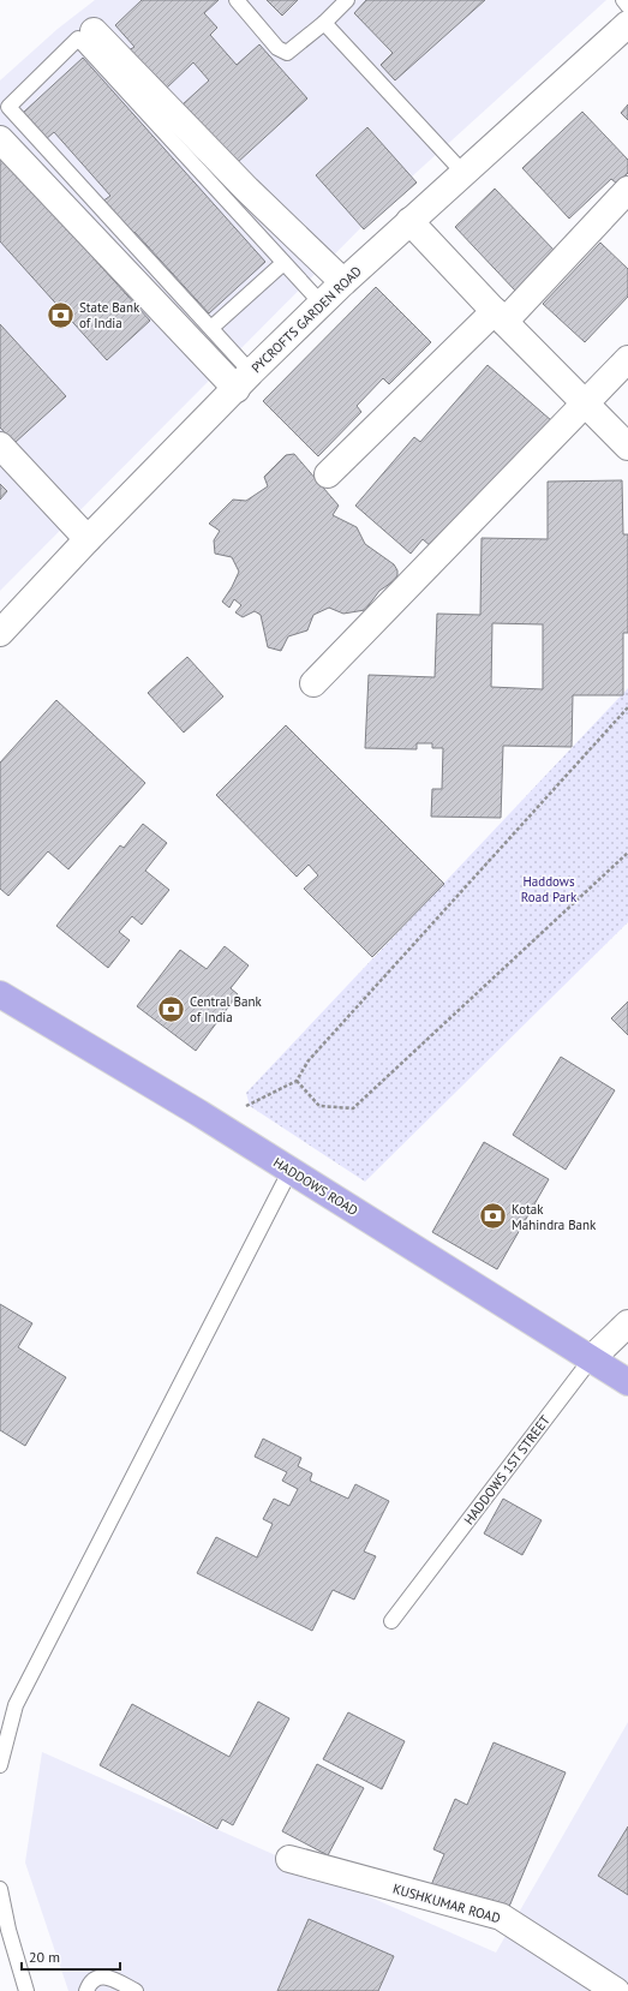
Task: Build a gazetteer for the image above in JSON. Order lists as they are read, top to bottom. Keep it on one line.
{"streets":{"main road":["HADDOWS ROAD"],"street":["PYCROFTS GARDEN ROAD","HADDOWS 1ST STREET","KUSHKUMAR ROAD"]},"crossings":[["HADDOWS ROAD","HADDOWS 1ST STREET"]],"parks":["Haddows Road Park"],"places":{"bank":["State Bank of India","Central Bank of India","Kotak Mahindra Bank"]},"scale_bar":"20 m"}
